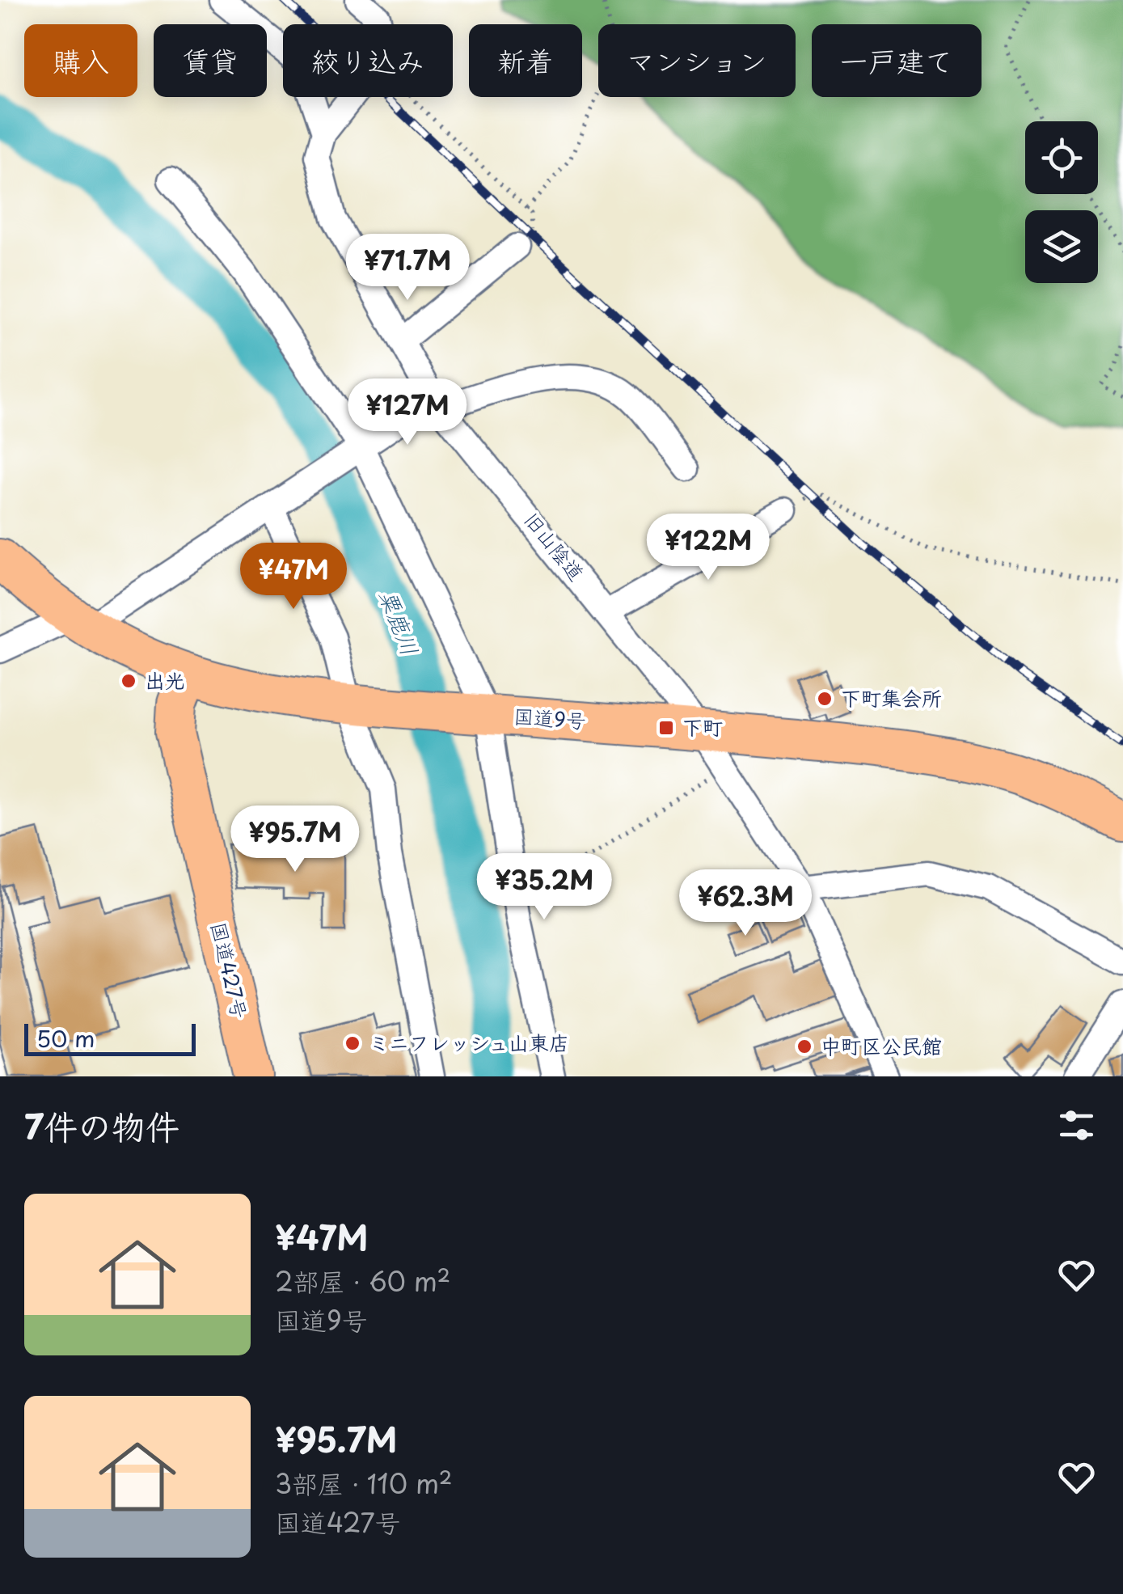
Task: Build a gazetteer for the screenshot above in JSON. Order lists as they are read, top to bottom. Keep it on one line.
{"streets":{"highway":["国道9号","国道427号"],"street":["旧山陰道"]},"crossings":[["旧山陰道","国道9号"],["国道9号","国道427号"]],"water":["粟鹿川"],"places":{"other":["出光","下町集会所","ミニフレッシュ山東店","中町区公民館"],"transit":["下町"]},"scale_bar":"50 m","page":{"chip":["購入","賃貸","絞り込み","新着","マンション","一戸建て"],"price":["¥71.7M","¥127M","¥122M","¥47M","¥95.7M","¥35.2M","¥62.3M"],"scale":"50 m","heading":"7件の物件","list":[{"name":"¥47M","note":"2部屋 · 60 m² · 国道9号"},{"name":"¥95.7M","note":"3部屋 · 110 m² · 国道427号"}]}}
